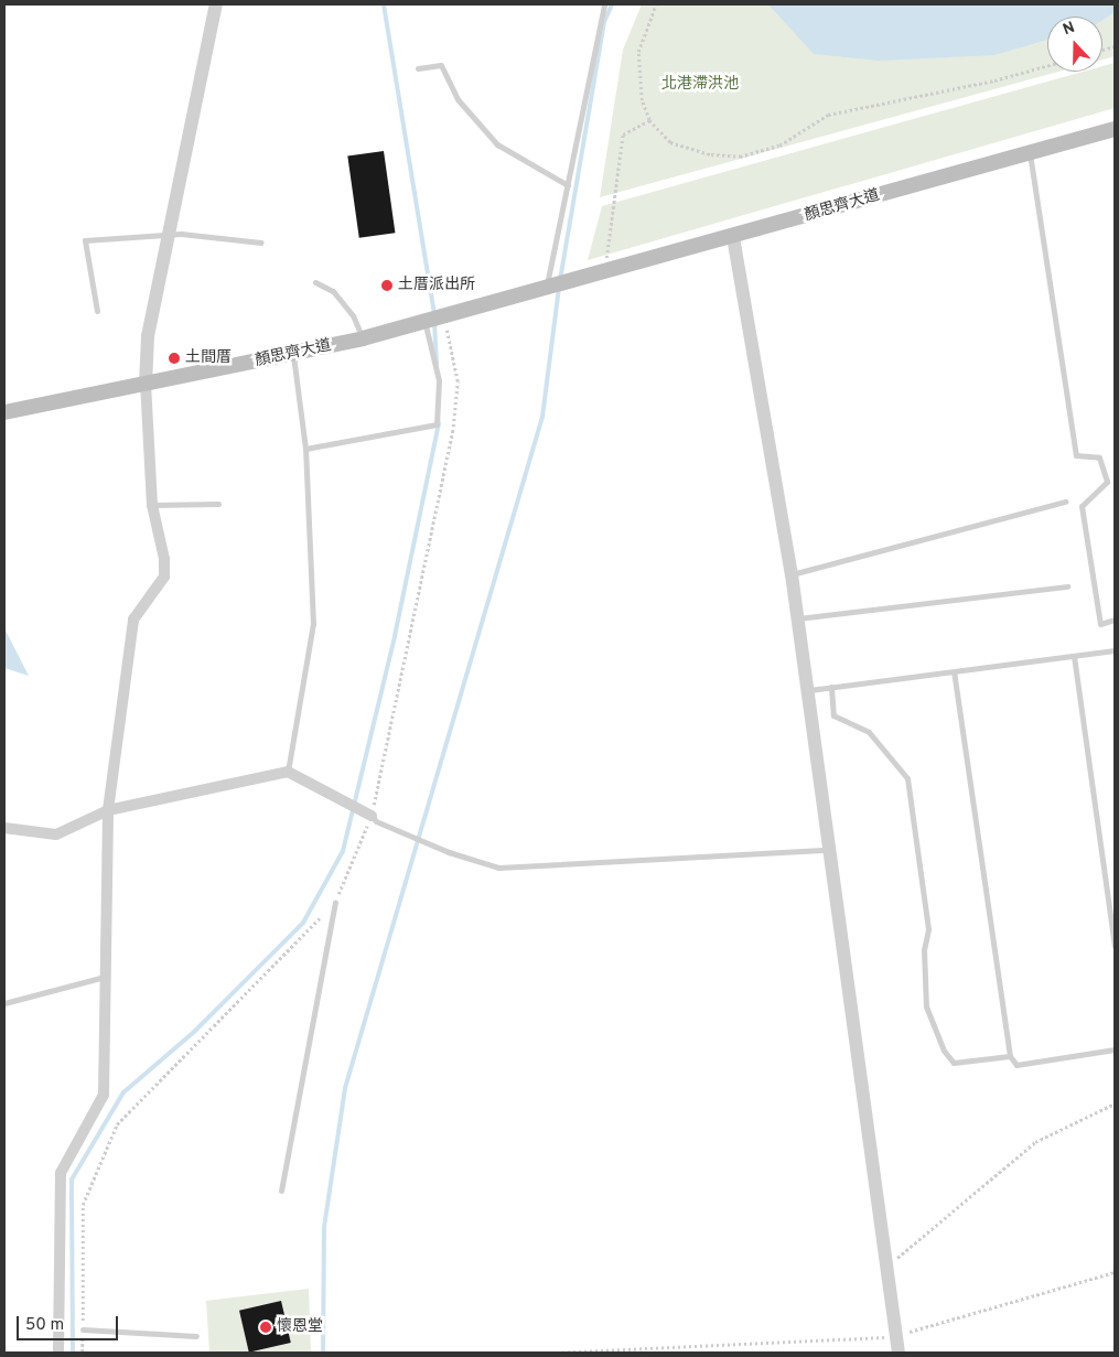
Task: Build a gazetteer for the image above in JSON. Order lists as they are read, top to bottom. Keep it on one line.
{"streets":{"main road":["顏思齊大道"]},"parks":["北港滯洪池"],"places":["土厝派出所","土間厝","懷恩堂"],"scale_bar":"50 m","north":"top"}
